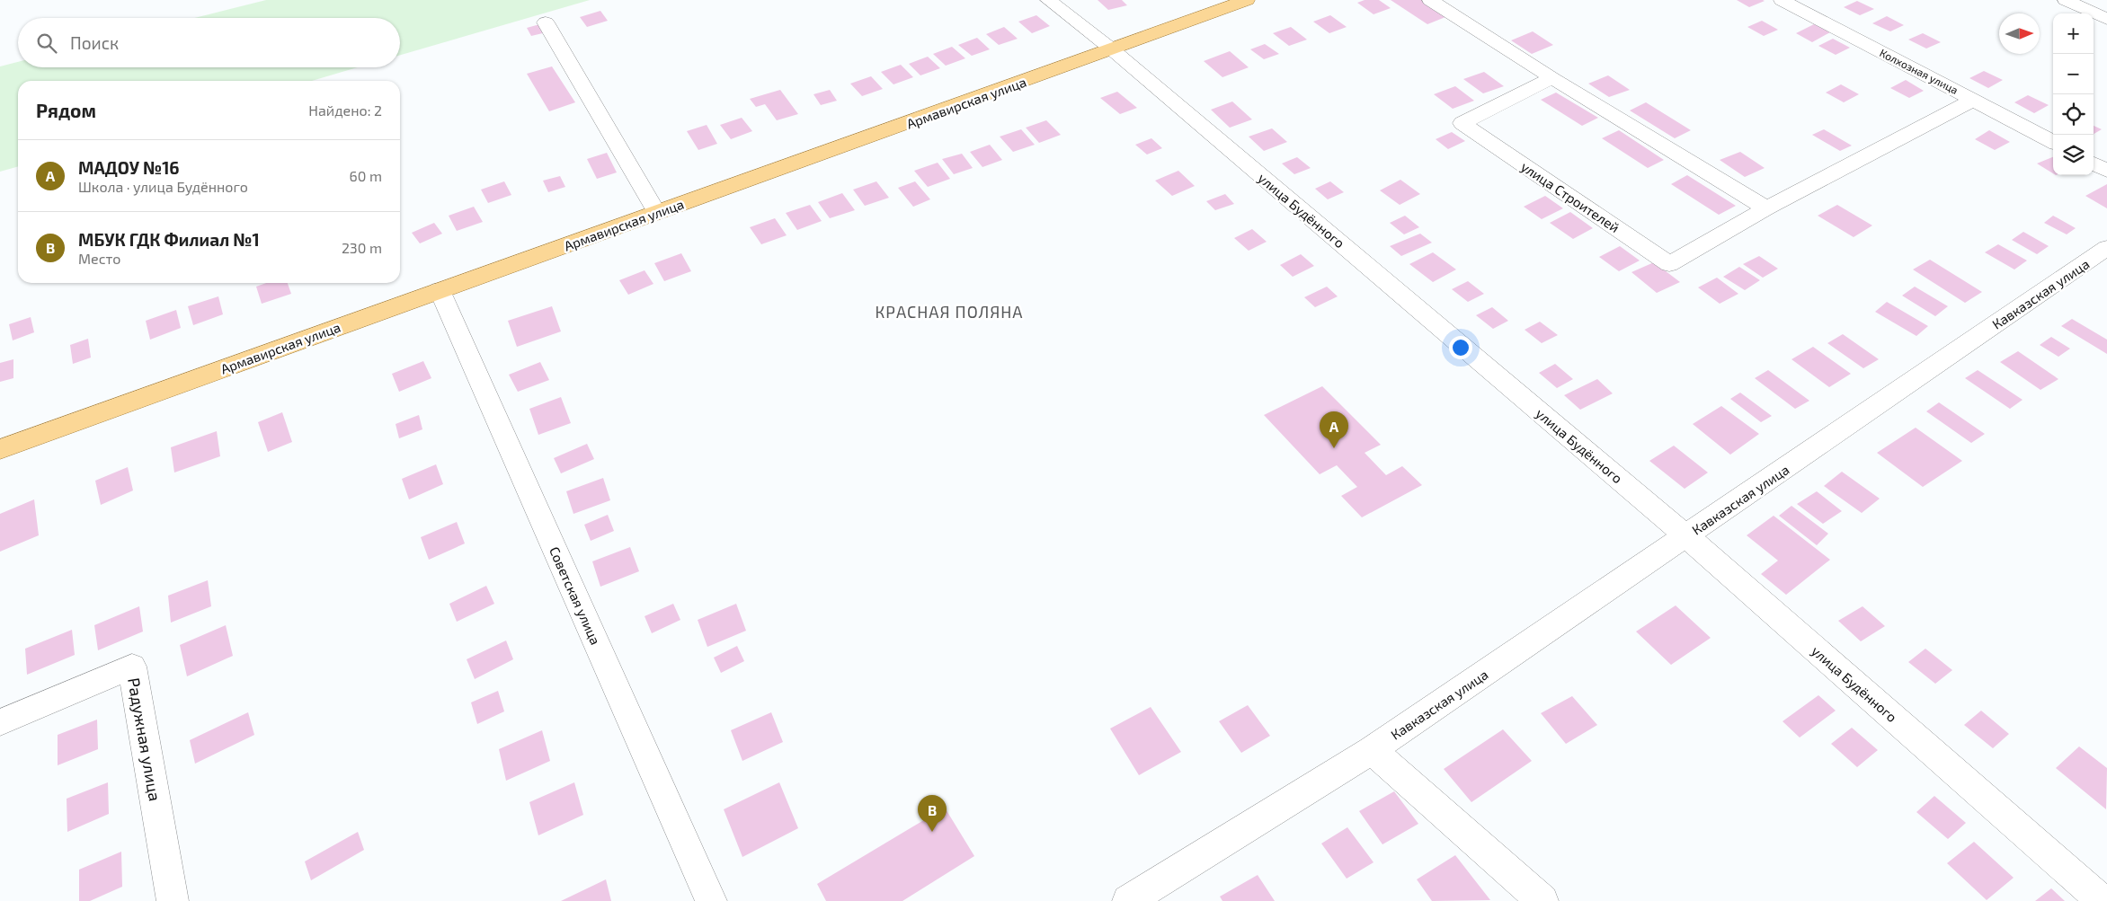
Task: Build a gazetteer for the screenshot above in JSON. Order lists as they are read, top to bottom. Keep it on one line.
{"streets":{"main road":["Армавирская улица"],"street":["Колхозная улица","улица Строителей","улица Будённого","Кавказская улица","Советская улица","Радужная улица"]},"crossings":[["Колхозная улица","улица Строителей"],["Армавирская улица","улица Будённого"],["Армавирская улица","Советская улица"],["улица Будённого","Кавказская улица"]],"districts":["КРАСНАЯ ПОЛЯНА"],"north":"right","page":{"map_buttons":["+","−"],"search":"Поиск","heading":["Рядом","Найдено: 2"],"list":[{"mark":"A","name":"МАДОУ №16","note":"Школа · улица Будённого","value":"60 m"},{"mark":"B","name":"МБУК ГДК Филиал №1","note":"Место","value":"230 m"}],"pins":["A","B"]}}
